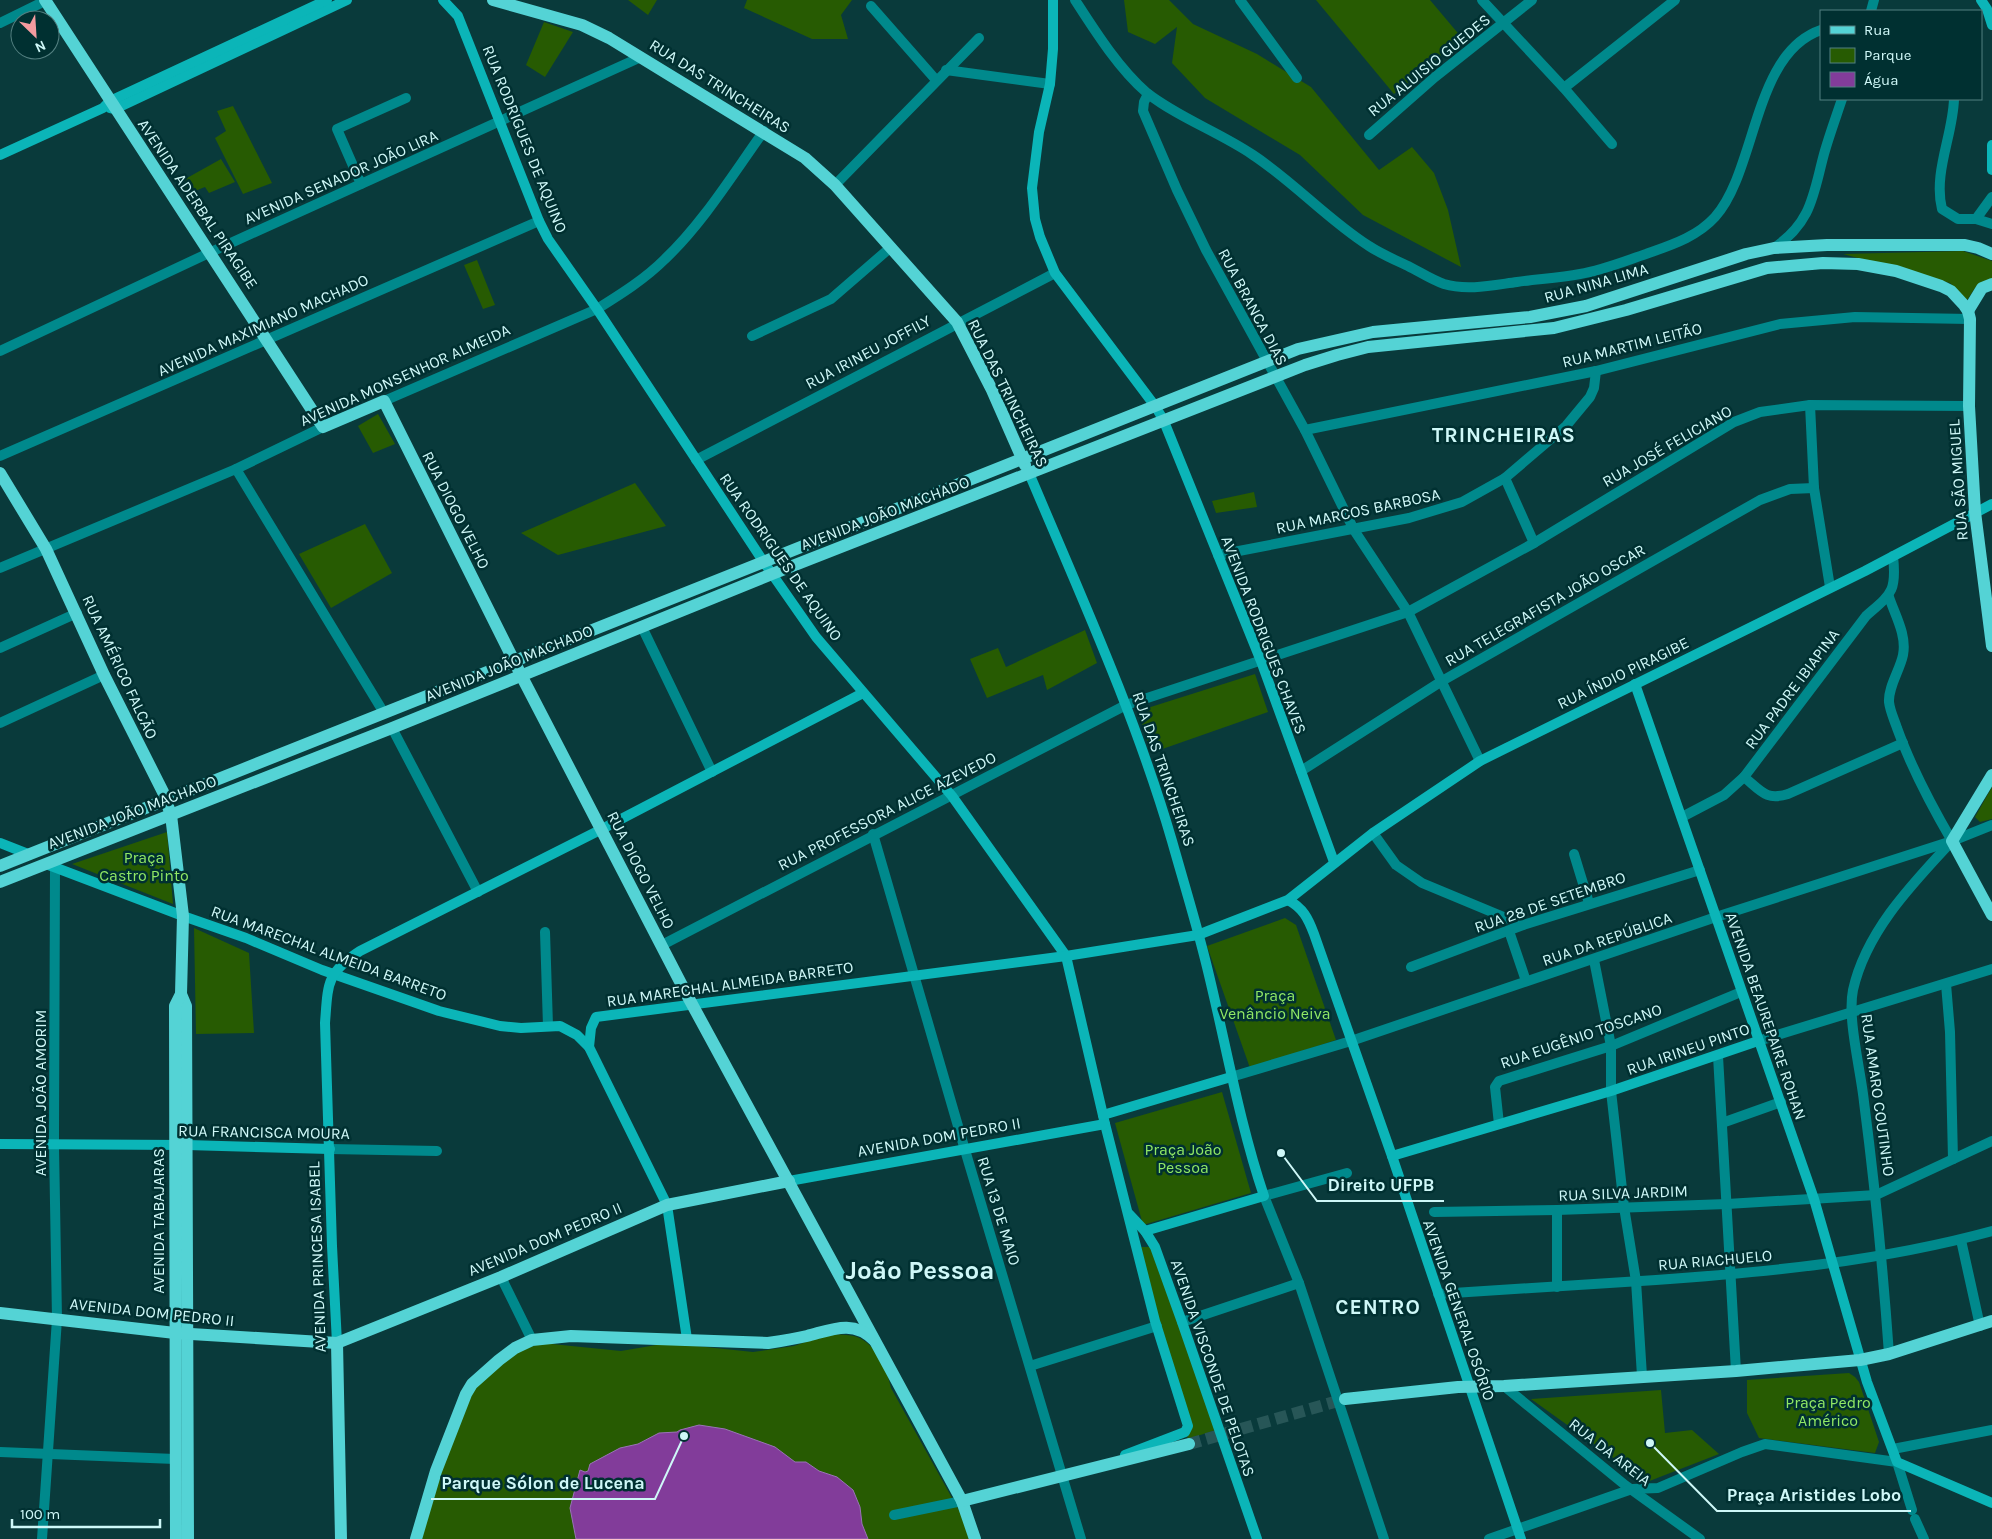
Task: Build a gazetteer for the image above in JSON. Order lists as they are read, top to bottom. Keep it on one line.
{"streets":{"main road":["RUA DAS TRINCHEIRAS","AVENIDA ADERBAL PIRAGIBE","RUA NINA LIMA","AVENIDA MONSENHOR ALMEIDA","RUA SÃO MIGUEL","RUA DIOGO VELHO","AVENIDA JOÃO MACHADO","RUA AMÉRICO FALCÃO","AVENIDA DOM PEDRO II","AVENIDA TABAJARAS","AVENIDA PRINCESA ISABEL"],"street":["RUA ALUISIO GUEDES","RUA RODRIGUES DE AQUINO","AVENIDA SENADOR JOÃO LIRA","RUA BRANCA DIAS","AVENIDA MAXIMIANO MACHADO","RUA MARTIM LEITÃO","RUA IRINEU JOFFILY","RUA JOSÉ FELICIANO","RUA MARCOS BARBOSA","RUA TELEGRAFISTA JOÃO OSCAR","AVENIDA RODRIGUES CHAVES","RUA ÍNDIO PIRAGIBE","RUA PADRE IBIAPINA","RUA PROFESSORA ALICE AZEVEDO","RUA 28 DE SETEMBRO","RUA DA REPÚBLICA","RUA MARECHAL ALMEIDA BARRETO","AVENIDA BEAUREPAIRE ROHAN","RUA EUGÊNIO TOSCANO","RUA IRINEU PINTO","AVENIDA JOÃO AMORIM","RUA AMARO COUTINHO","RUA FRANCISCA MOURA","RUA SILVA JARDIM","RUA 13 DE MAIO","RUA RIACHUELO","AVENIDA GENERAL OSÓRIO","AVENIDA VISCONDE DE PELOTAS","RUA DA AREIA"]},"crossings":[["RUA DAS TRINCHEIRAS","AVENIDA SENADOR JOÃO LIRA"],["RUA DAS TRINCHEIRAS","RUA IRINEU JOFFILY"],["RUA DAS TRINCHEIRAS","AVENIDA MONSENHOR ALMEIDA"],["RUA DAS TRINCHEIRAS","AVENIDA JOÃO MACHADO"],["RUA DAS TRINCHEIRAS","RUA PROFESSORA ALICE AZEVEDO"],["RUA DAS TRINCHEIRAS","RUA MARECHAL ALMEIDA BARRETO"],["RUA RODRIGUES DE AQUINO","AVENIDA SENADOR JOÃO LIRA"],["RUA RODRIGUES DE AQUINO","AVENIDA MAXIMIANO MACHADO"],["RUA RODRIGUES DE AQUINO","RUA IRINEU JOFFILY"],["RUA RODRIGUES DE AQUINO","AVENIDA MONSENHOR ALMEIDA"],["RUA RODRIGUES DE AQUINO","AVENIDA JOÃO MACHADO"],["RUA RODRIGUES DE AQUINO","RUA PROFESSORA ALICE AZEVEDO"],["RUA RODRIGUES DE AQUINO","RUA MARECHAL ALMEIDA BARRETO"],["RUA RODRIGUES DE AQUINO","AVENIDA DOM PEDRO II"],["AVENIDA SENADOR JOÃO LIRA","AVENIDA ADERBAL PIRAGIBE"],["AVENIDA ADERBAL PIRAGIBE","AVENIDA MAXIMIANO MACHADO"],["AVENIDA ADERBAL PIRAGIBE","AVENIDA MONSENHOR ALMEIDA"],["RUA NINA LIMA","RUA BRANCA DIAS"],["RUA NINA LIMA","RUA MARTIM LEITÃO"],["RUA NINA LIMA","RUA SÃO MIGUEL"],["RUA NINA LIMA","AVENIDA JOÃO MACHADO"],["RUA NINA LIMA","AVENIDA RODRIGUES CHAVES"],["RUA BRANCA DIAS","RUA MARTIM LEITÃO"],["RUA BRANCA DIAS","RUA JOSÉ FELICIANO"],["RUA BRANCA DIAS","RUA MARCOS BARBOSA"],["RUA BRANCA DIAS","RUA TELEGRAFISTA JOÃO OSCAR"],["RUA BRANCA DIAS","RUA ÍNDIO PIRAGIBE"],["RUA MARTIM LEITÃO","RUA SÃO MIGUEL"],["RUA MARTIM LEITÃO","RUA MARCOS BARBOSA"],["AVENIDA MONSENHOR ALMEIDA","RUA DIOGO VELHO"],["AVENIDA MONSENHOR ALMEIDA","RUA AMÉRICO FALCÃO"],["RUA JOSÉ FELICIANO","RUA SÃO MIGUEL"],["RUA JOSÉ FELICIANO","AVENIDA RODRIGUES CHAVES"],["RUA JOSÉ FELICIANO","RUA PROFESSORA ALICE AZEVEDO"],["RUA SÃO MIGUEL","RUA ÍNDIO PIRAGIBE"],["RUA DIOGO VELHO","AVENIDA JOÃO MACHADO"],["RUA DIOGO VELHO","RUA PROFESSORA ALICE AZEVEDO"],["RUA DIOGO VELHO","RUA MARECHAL ALMEIDA BARRETO"],["RUA DIOGO VELHO","AVENIDA DOM PEDRO II"],["RUA MARCOS BARBOSA","AVENIDA RODRIGUES CHAVES"],["AVENIDA JOÃO MACHADO","AVENIDA RODRIGUES CHAVES"],["AVENIDA JOÃO MACHADO","RUA AMÉRICO FALCÃO"],["AVENIDA JOÃO MACHADO","RUA MARECHAL ALMEIDA BARRETO"],["AVENIDA JOÃO MACHADO","AVENIDA JOÃO AMORIM"],["AVENIDA JOÃO MACHADO","AVENIDA TABAJARAS"],["RUA TELEGRAFISTA JOÃO OSCAR","AVENIDA RODRIGUES CHAVES"],["AVENIDA RODRIGUES CHAVES","RUA ÍNDIO PIRAGIBE"],["AVENIDA RODRIGUES CHAVES","RUA PROFESSORA ALICE AZEVEDO"],["RUA AMÉRICO FALCÃO","AVENIDA TABAJARAS"],["RUA ÍNDIO PIRAGIBE","RUA MARECHAL ALMEIDA BARRETO"],["RUA ÍNDIO PIRAGIBE","AVENIDA BEAUREPAIRE ROHAN"],["RUA ÍNDIO PIRAGIBE","AVENIDA GENERAL OSÓRIO"],["RUA PADRE IBIAPINA","AVENIDA BEAUREPAIRE ROHAN"],["RUA PROFESSORA ALICE AZEVEDO","RUA 13 DE MAIO"],["RUA 28 DE SETEMBRO","AVENIDA BEAUREPAIRE ROHAN"],["RUA DA REPÚBLICA","AVENIDA BEAUREPAIRE ROHAN"],["RUA DA REPÚBLICA","RUA AMARO COUTINHO"],["RUA DA REPÚBLICA","AVENIDA GENERAL OSÓRIO"],["RUA MARECHAL ALMEIDA BARRETO","AVENIDA JOÃO AMORIM"],["RUA MARECHAL ALMEIDA BARRETO","RUA 13 DE MAIO"],["RUA MARECHAL ALMEIDA BARRETO","AVENIDA TABAJARAS"],["RUA MARECHAL ALMEIDA BARRETO","AVENIDA PRINCESA ISABEL"],["RUA MARECHAL ALMEIDA BARRETO","AVENIDA GENERAL OSÓRIO"],["AVENIDA BEAUREPAIRE ROHAN","RUA EUGÊNIO TOSCANO"],["AVENIDA BEAUREPAIRE ROHAN","RUA IRINEU PINTO"],["AVENIDA BEAUREPAIRE ROHAN","RUA SILVA JARDIM"],["AVENIDA BEAUREPAIRE ROHAN","RUA RIACHUELO"],["RUA EUGÊNIO TOSCANO","RUA IRINEU PINTO"],["RUA IRINEU PINTO","RUA AMARO COUTINHO"],["RUA IRINEU PINTO","AVENIDA GENERAL OSÓRIO"],["AVENIDA JOÃO AMORIM","RUA FRANCISCA MOURA"],["AVENIDA JOÃO AMORIM","AVENIDA DOM PEDRO II"],["RUA AMARO COUTINHO","RUA SILVA JARDIM"],["RUA AMARO COUTINHO","RUA RIACHUELO"],["RUA FRANCISCA MOURA","AVENIDA TABAJARAS"],["RUA FRANCISCA MOURA","AVENIDA PRINCESA ISABEL"],["AVENIDA DOM PEDRO II","RUA 13 DE MAIO"],["AVENIDA DOM PEDRO II","AVENIDA TABAJARAS"],["AVENIDA DOM PEDRO II","AVENIDA PRINCESA ISABEL"],["RUA RIACHUELO","AVENIDA GENERAL OSÓRIO"]],"districts":["TRINCHEIRAS","João Pessoa","CENTRO"],"parks":["Praça Castro Pinto","Praça Venâncio Neiva","Praça João Pessoa","Praça Pedro Américo"],"places":["Direito UFPB","Parque Sólon de Lucena","Praça Aristides Lobo"],"legend":["Rua","Parque","Água"],"scale_bar":"100 m","north":"bottom right"}
